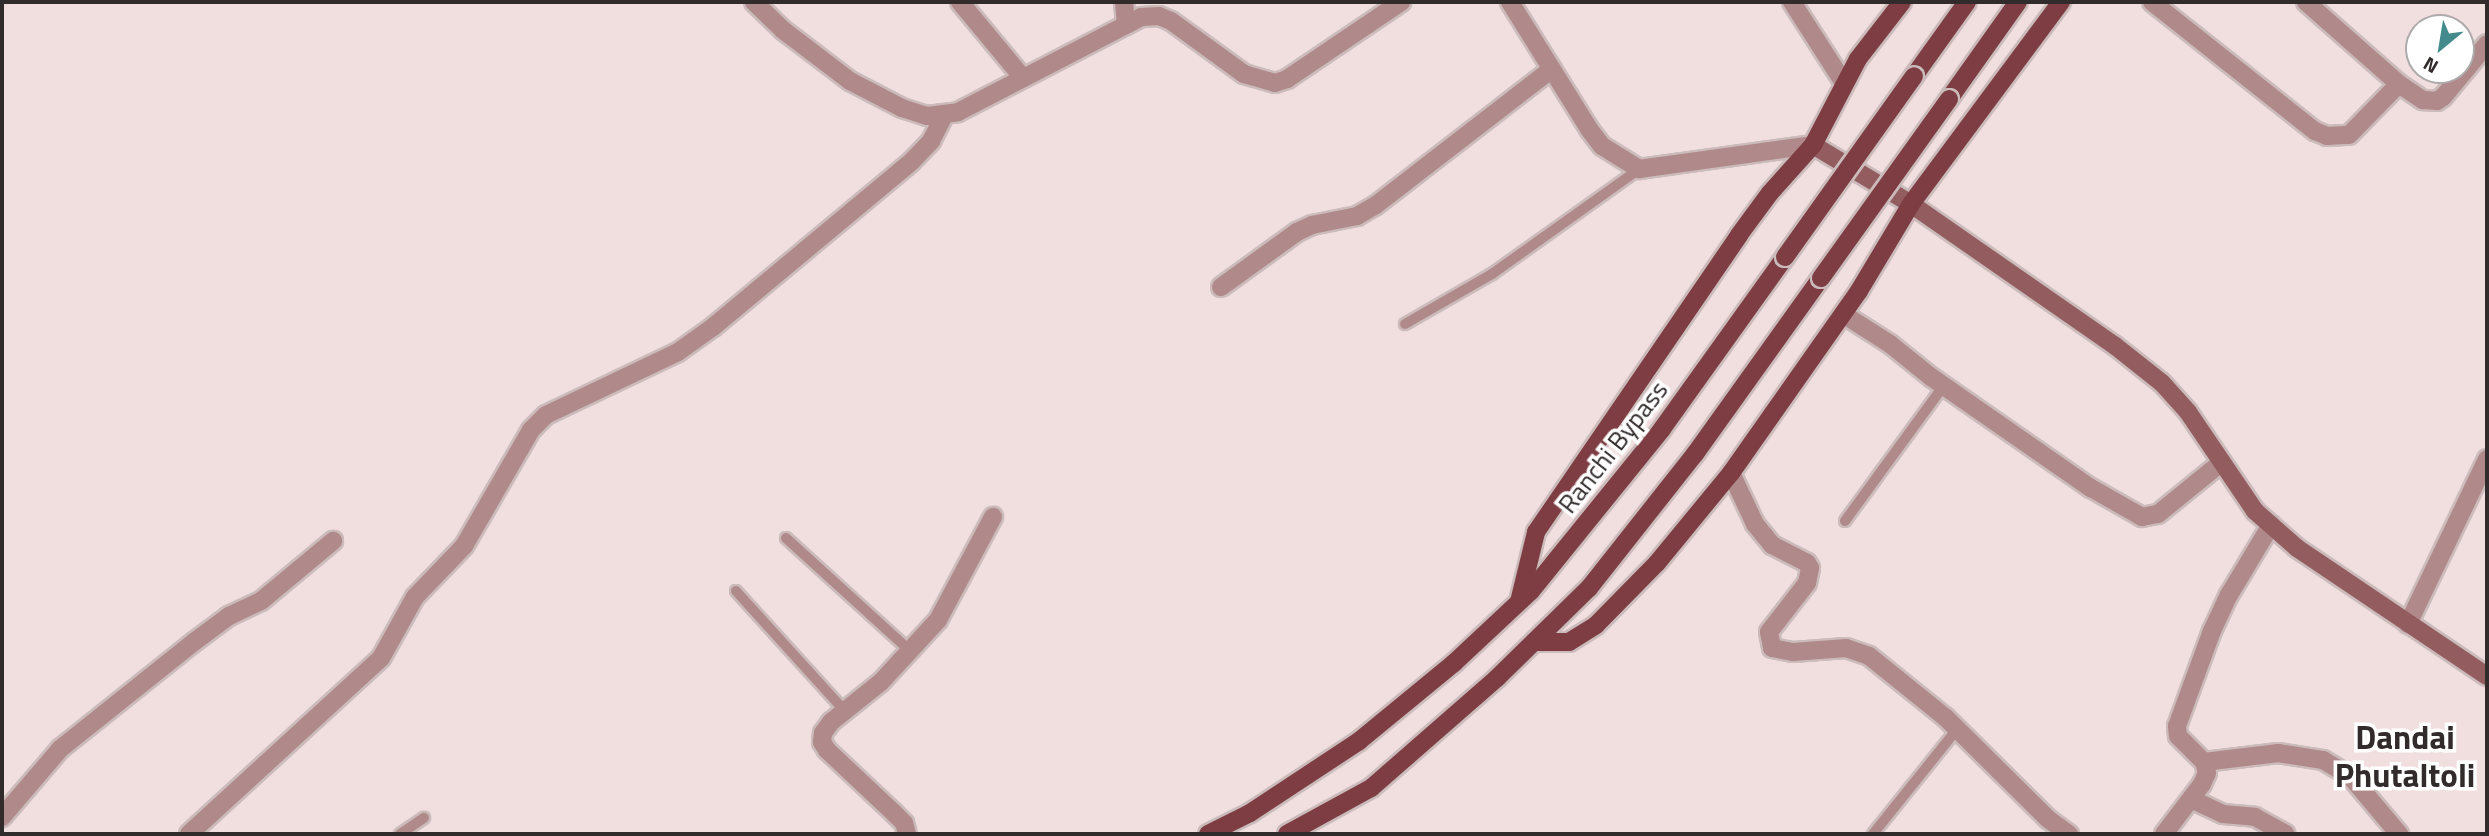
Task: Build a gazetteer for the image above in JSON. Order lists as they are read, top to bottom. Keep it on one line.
{"streets":{"main road":["Ranchi Bypass"]},"districts":["Dandai Phutaltoli"],"north":"bottom left"}
